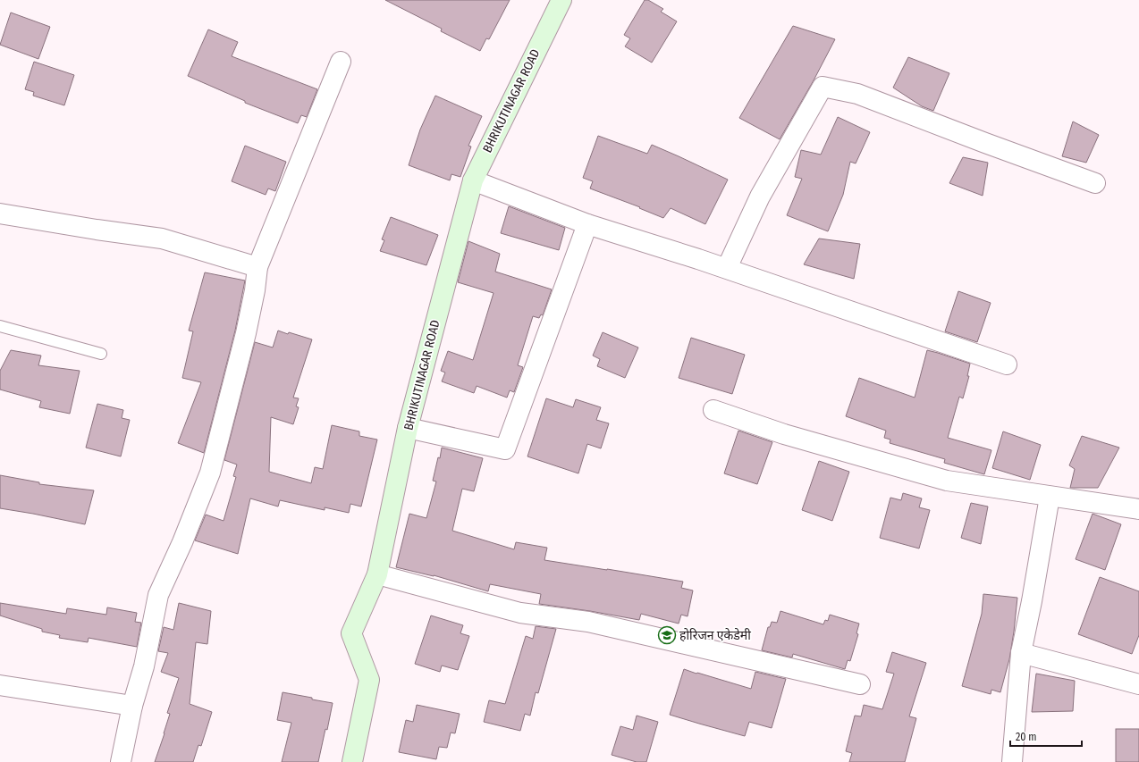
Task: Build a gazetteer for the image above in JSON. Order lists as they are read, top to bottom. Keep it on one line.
{"streets":{"street":["BHRIKUTINAGAR ROAD"]},"places":{"school or university":["होरिजन एकेडेमी"]},"scale_bar":"20 m"}
